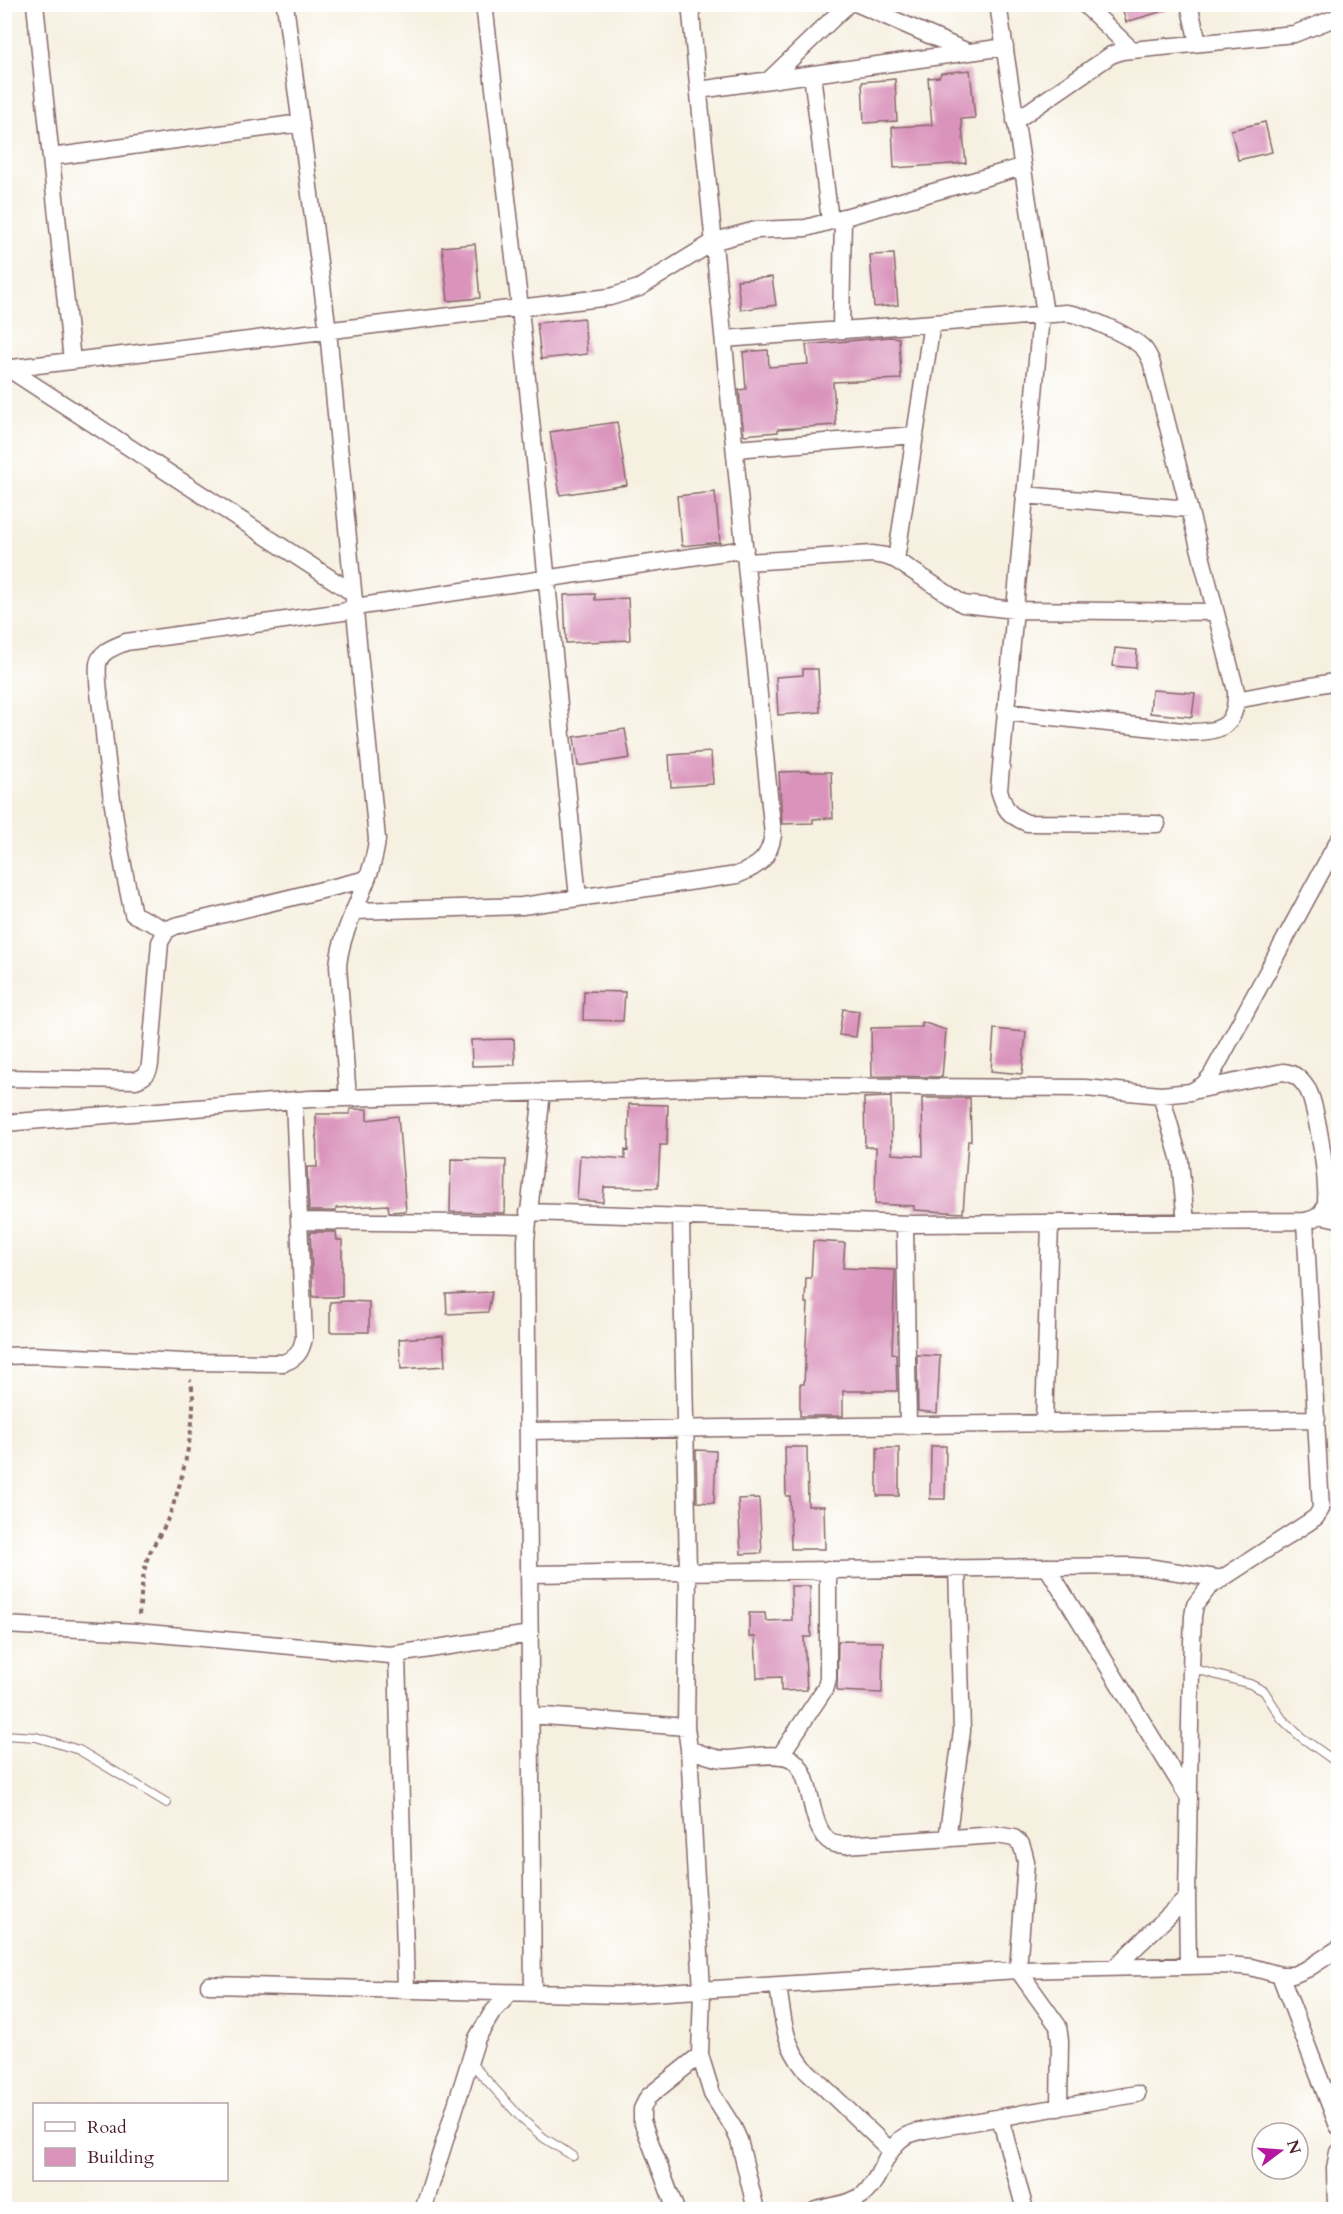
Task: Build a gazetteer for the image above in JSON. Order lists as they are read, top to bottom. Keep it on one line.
{"legend":["Road","Building"],"north":"right"}
